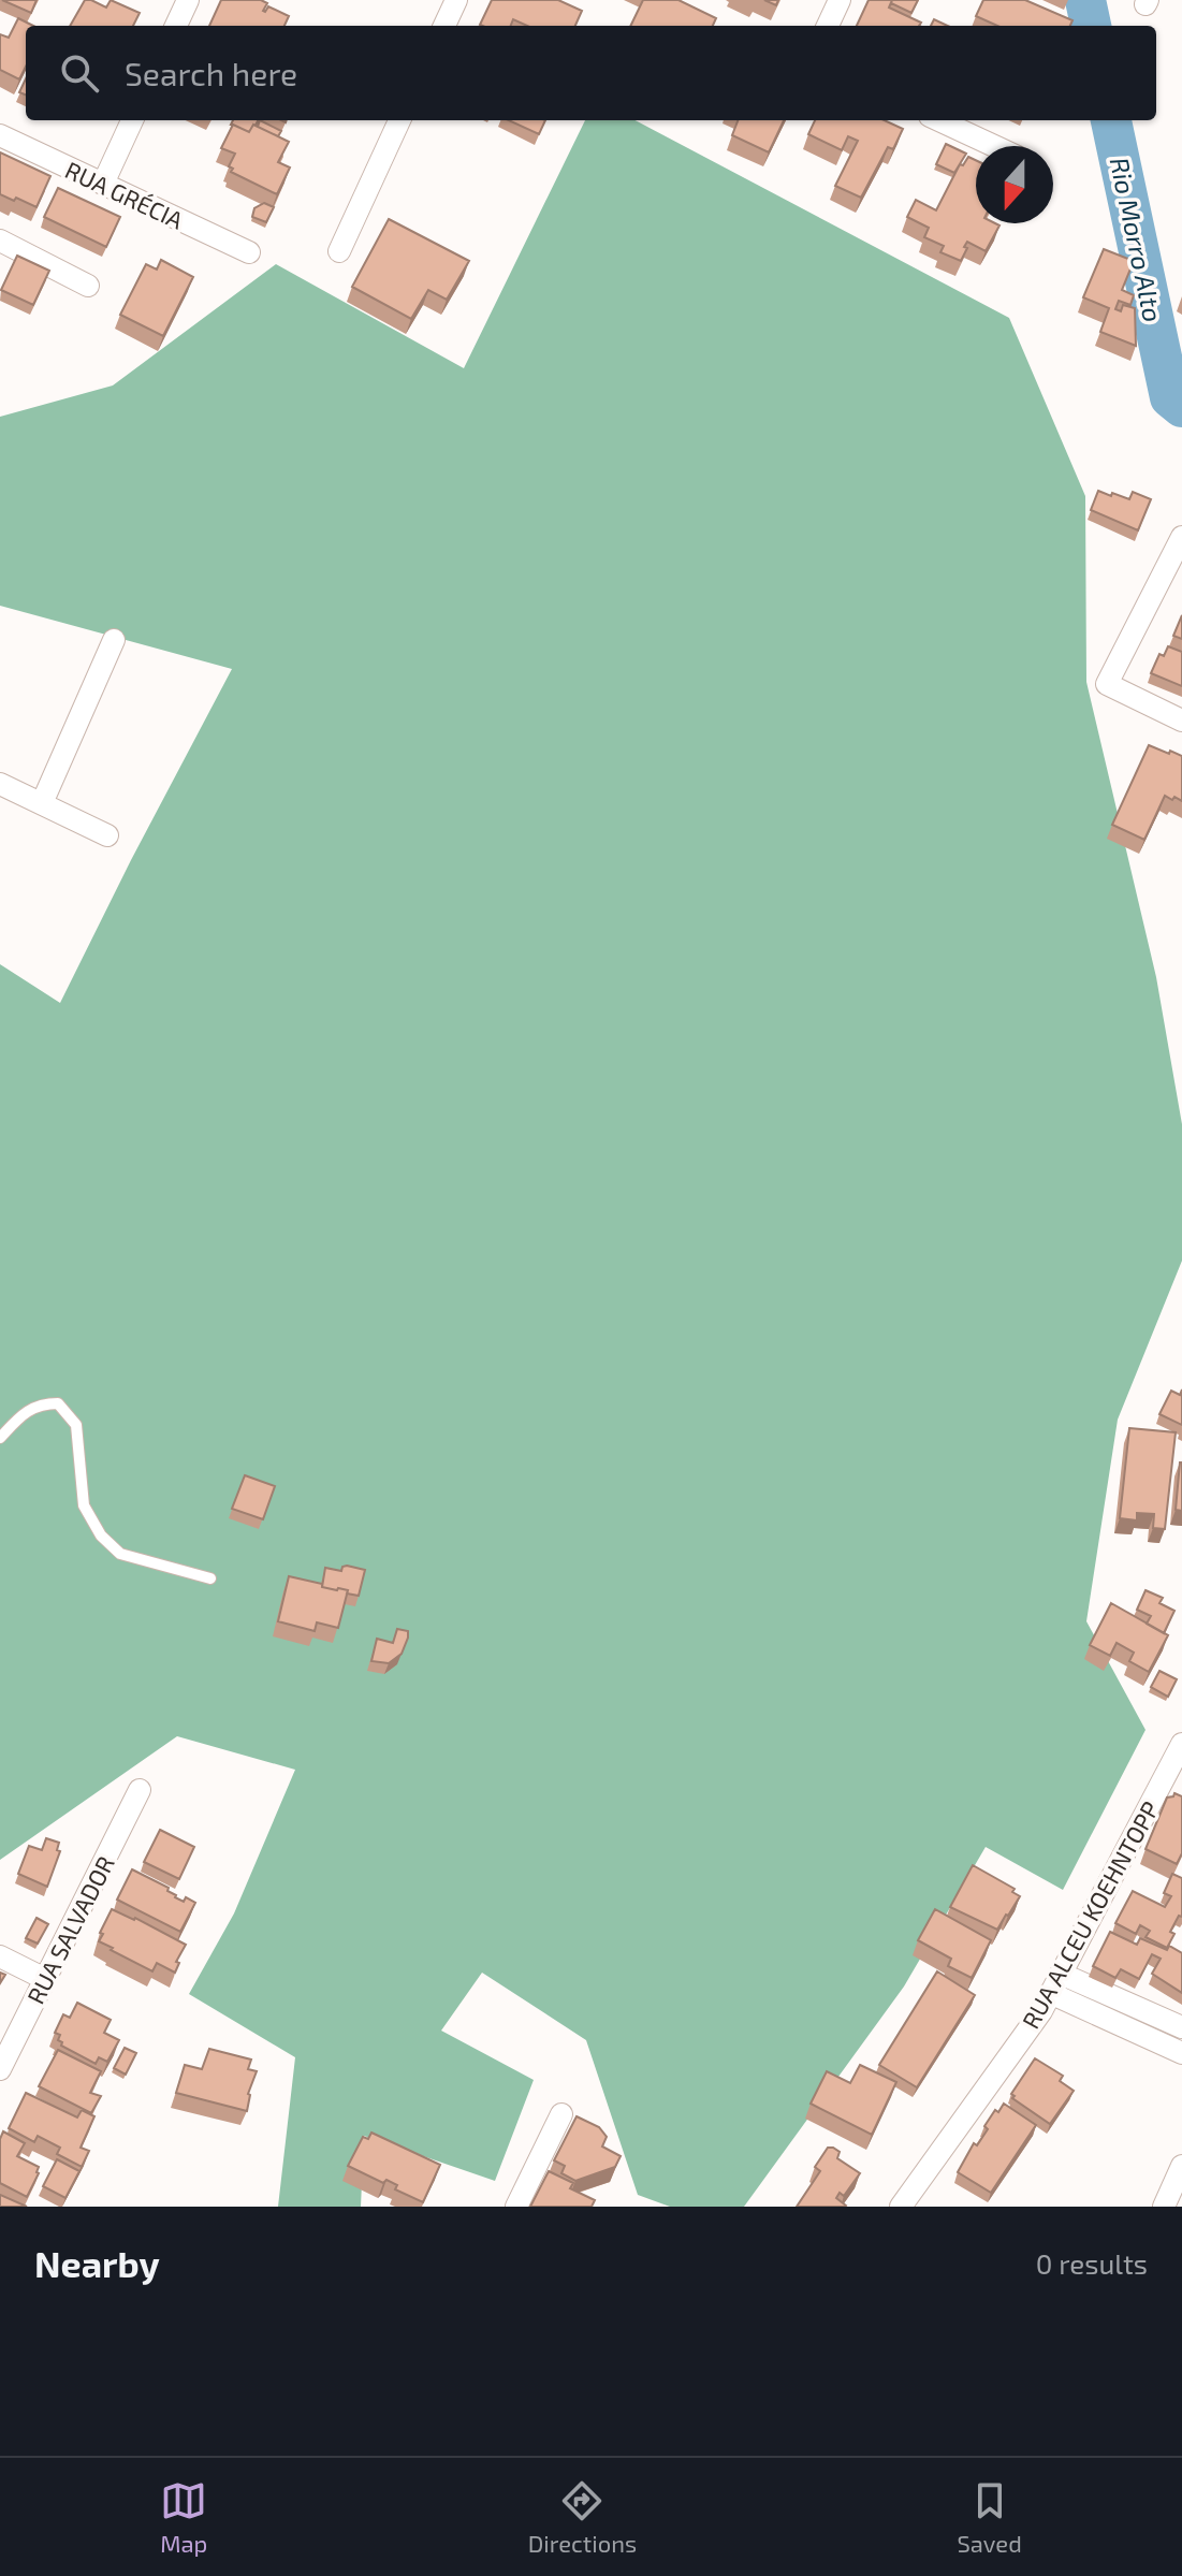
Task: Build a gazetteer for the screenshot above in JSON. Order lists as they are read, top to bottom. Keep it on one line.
{"streets":{"street":["RUA GRÉCIA","RUA ALCEU KOEHNTOPP","RUA SALVADOR"]},"water":["Rio Morro Alto"],"north":"bottom","page":{"search":"Search here","heading":["Nearby","0 results"],"nav":["Map","Directions","Saved"]}}
